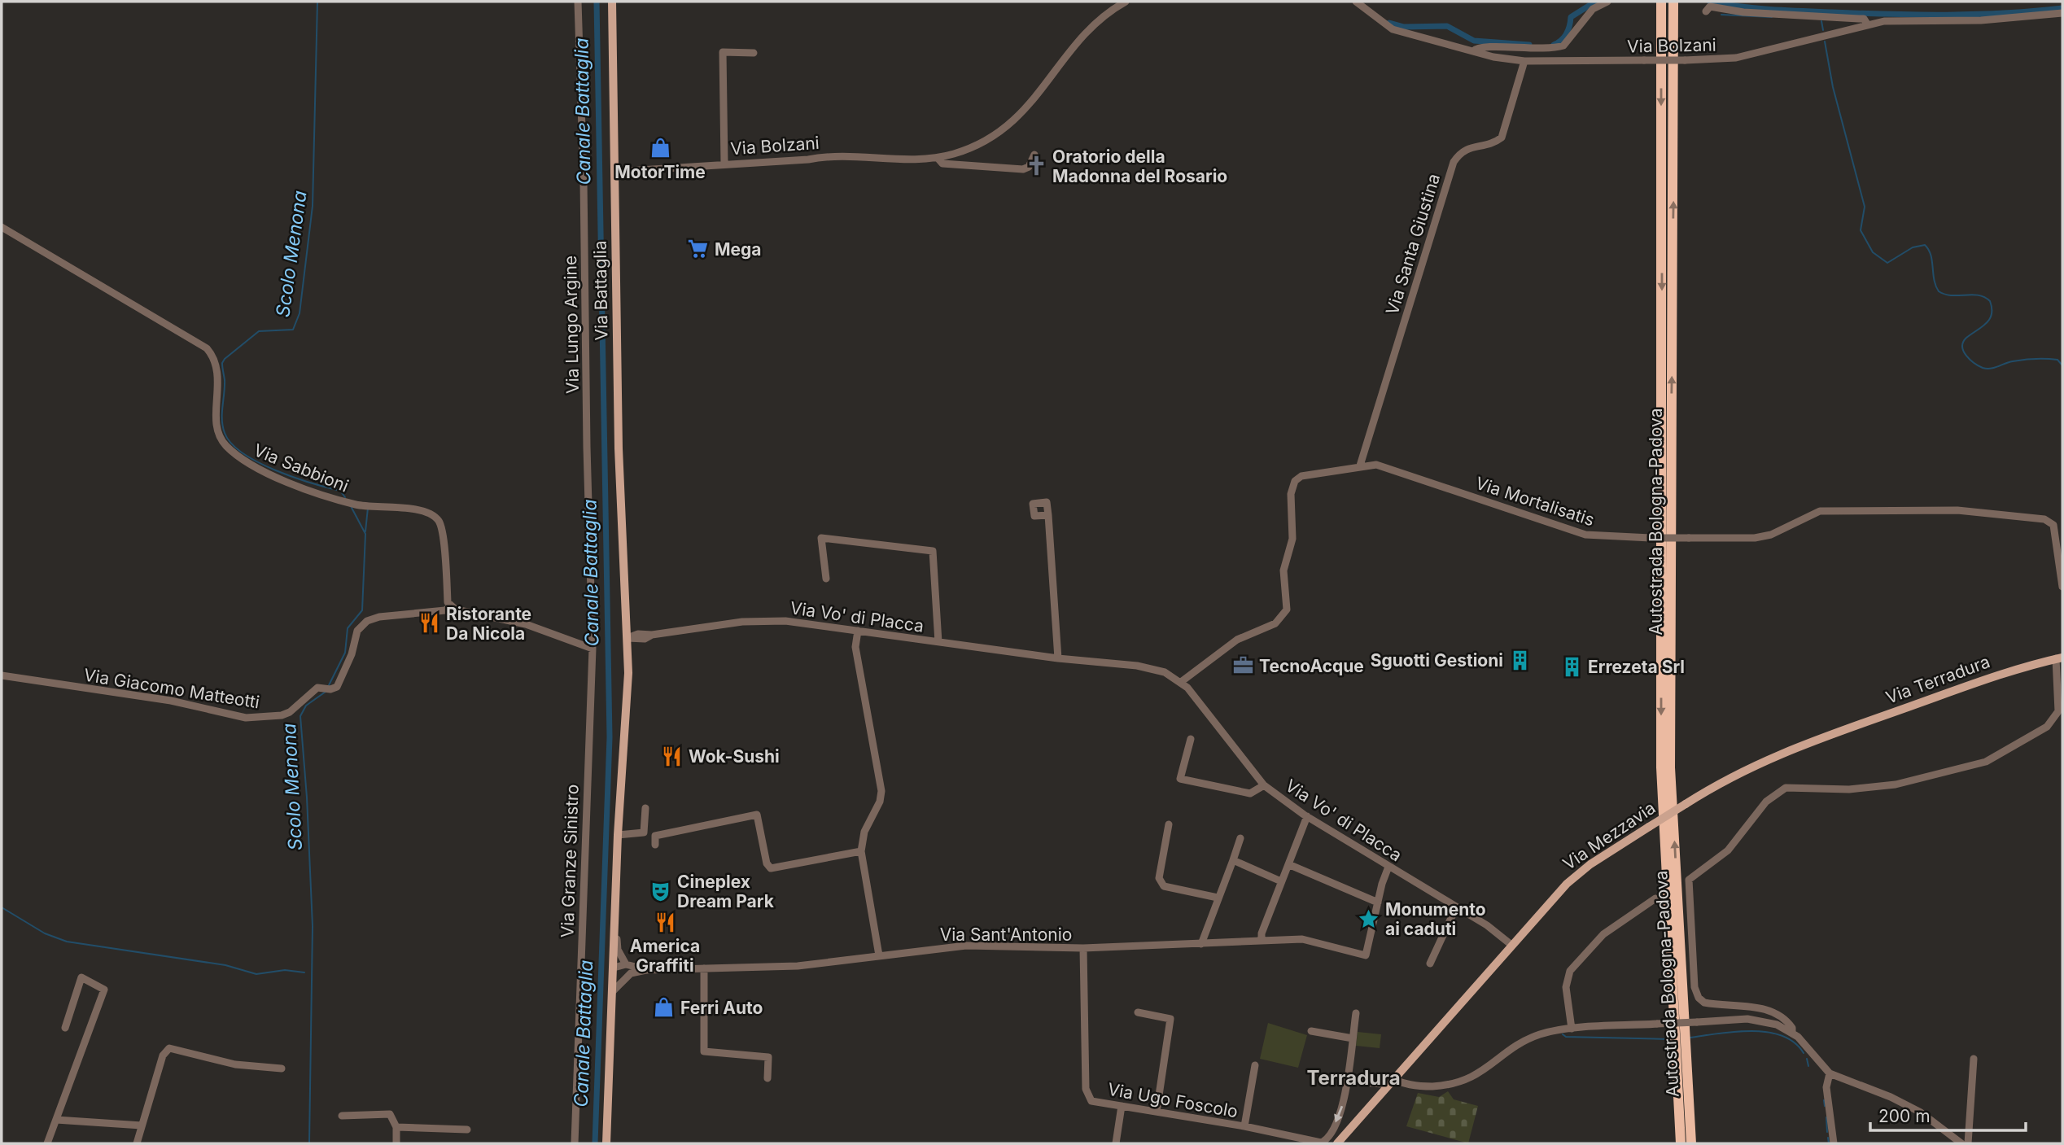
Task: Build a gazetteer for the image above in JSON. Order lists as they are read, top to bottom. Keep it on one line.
{"streets":{"highway":["Autostrada Bologna-Padova"],"main road":["Via Battaglia","Via Terradura","Via Mezzavia"],"street":["Via Bolzani","Via Santa Giustina","Via Lungo Argine","Via Sabbioni","Via Mortalisatis","Via Vo' di Placca","Via Giacomo Matteotti","Via Granze Sinistro","Via Sant'Antonio","Via Ugo Foscolo"]},"crossings":[["Via Bolzani","Via Santa Giustina"],["Via Bolzani","Via Battaglia"],["Via Santa Giustina","Via Mortalisatis"],["Via Battaglia","Via Vo' di Placca"],["Via Lungo Argine","Via Granze Sinistro"],["Via Sabbioni","Via Giacomo Matteotti"],["Via Mortalisatis","Via Vo' di Placca"],["Via Vo' di Placca","Via Mezzavia"],["Via Terradura","Via Mezzavia"],["Via Sant'Antonio","Via Ugo Foscolo"]],"districts":["Terradura"],"water":["Canale Battaglia","Scolo Menona"],"places":{"shop":["MotorTime","Ferri Auto"],"church":["Oratorio della Madonna del Rosario"],"supermarket":["Mega"],"restaurant":["Ristorante Da Nicola","Wok-Sushi","America Graffiti"],"building":["Sguotti Gestioni","Errezeta Srl"],"office":["TecnoAcque"],"theatre":["Cineplex Dream Park"],"place":["Monumento ai caduti"]},"scale_bar":"200 m"}
